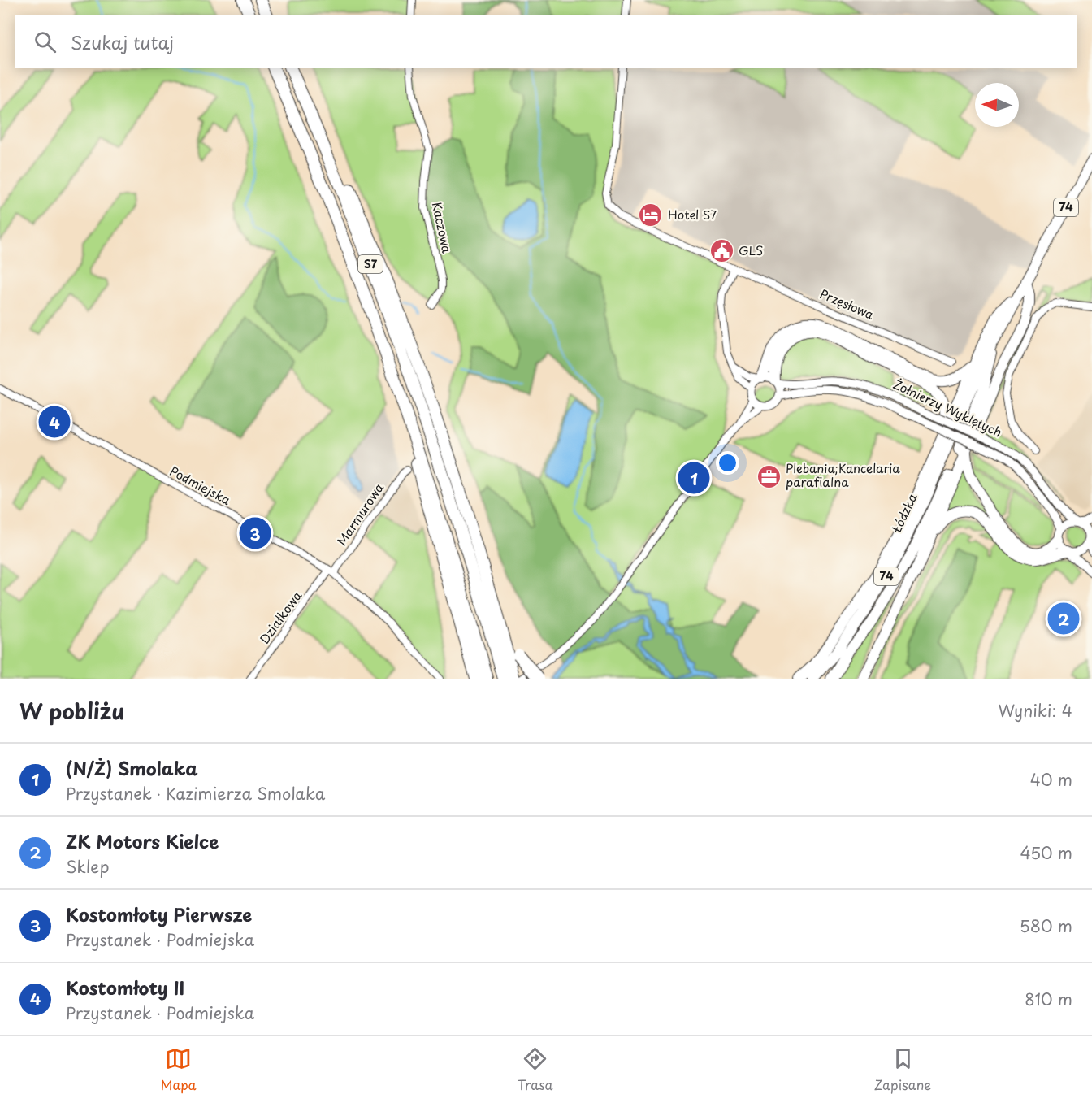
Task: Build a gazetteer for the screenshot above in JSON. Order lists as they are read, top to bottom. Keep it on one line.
{"streets":{"highway":["S7"],"main road":["74","Łódzka"],"street":["Kaczowa","Przęsłowa","Żołnierzy Wyklętych","Podmiejska","Marmurowa","Działkowa"]},"crossings":[["Podmiejska","Marmurowa"],["Podmiejska","Działkowa"],["Marmurowa","Działkowa"]],"places":{"hotel":["Hotel S7"],"public building":["GLS"],"office":["Plebania;Kancelaria parafialna"]},"north":"left","page":{"search":"Szukaj tutaj","pins":["4","1","3","2"],"heading":["W pobliżu","Wyniki: 4"],"list":[{"mark":"1","name":"(N/Ż) Smolaka","note":"Przystanek · Kazimierza Smolaka","value":"40 m"},{"mark":"2","name":"ZK Motors Kielce","note":"Sklep","value":"450 m"},{"mark":"3","name":"Kostomłoty Pierwsze","note":"Przystanek · Podmiejska","value":"580 m"},{"mark":"4","name":"Kostomłoty II","note":"Przystanek · Podmiejska","value":"810 m"}],"nav":["Mapa","Trasa","Zapisane"]}}
